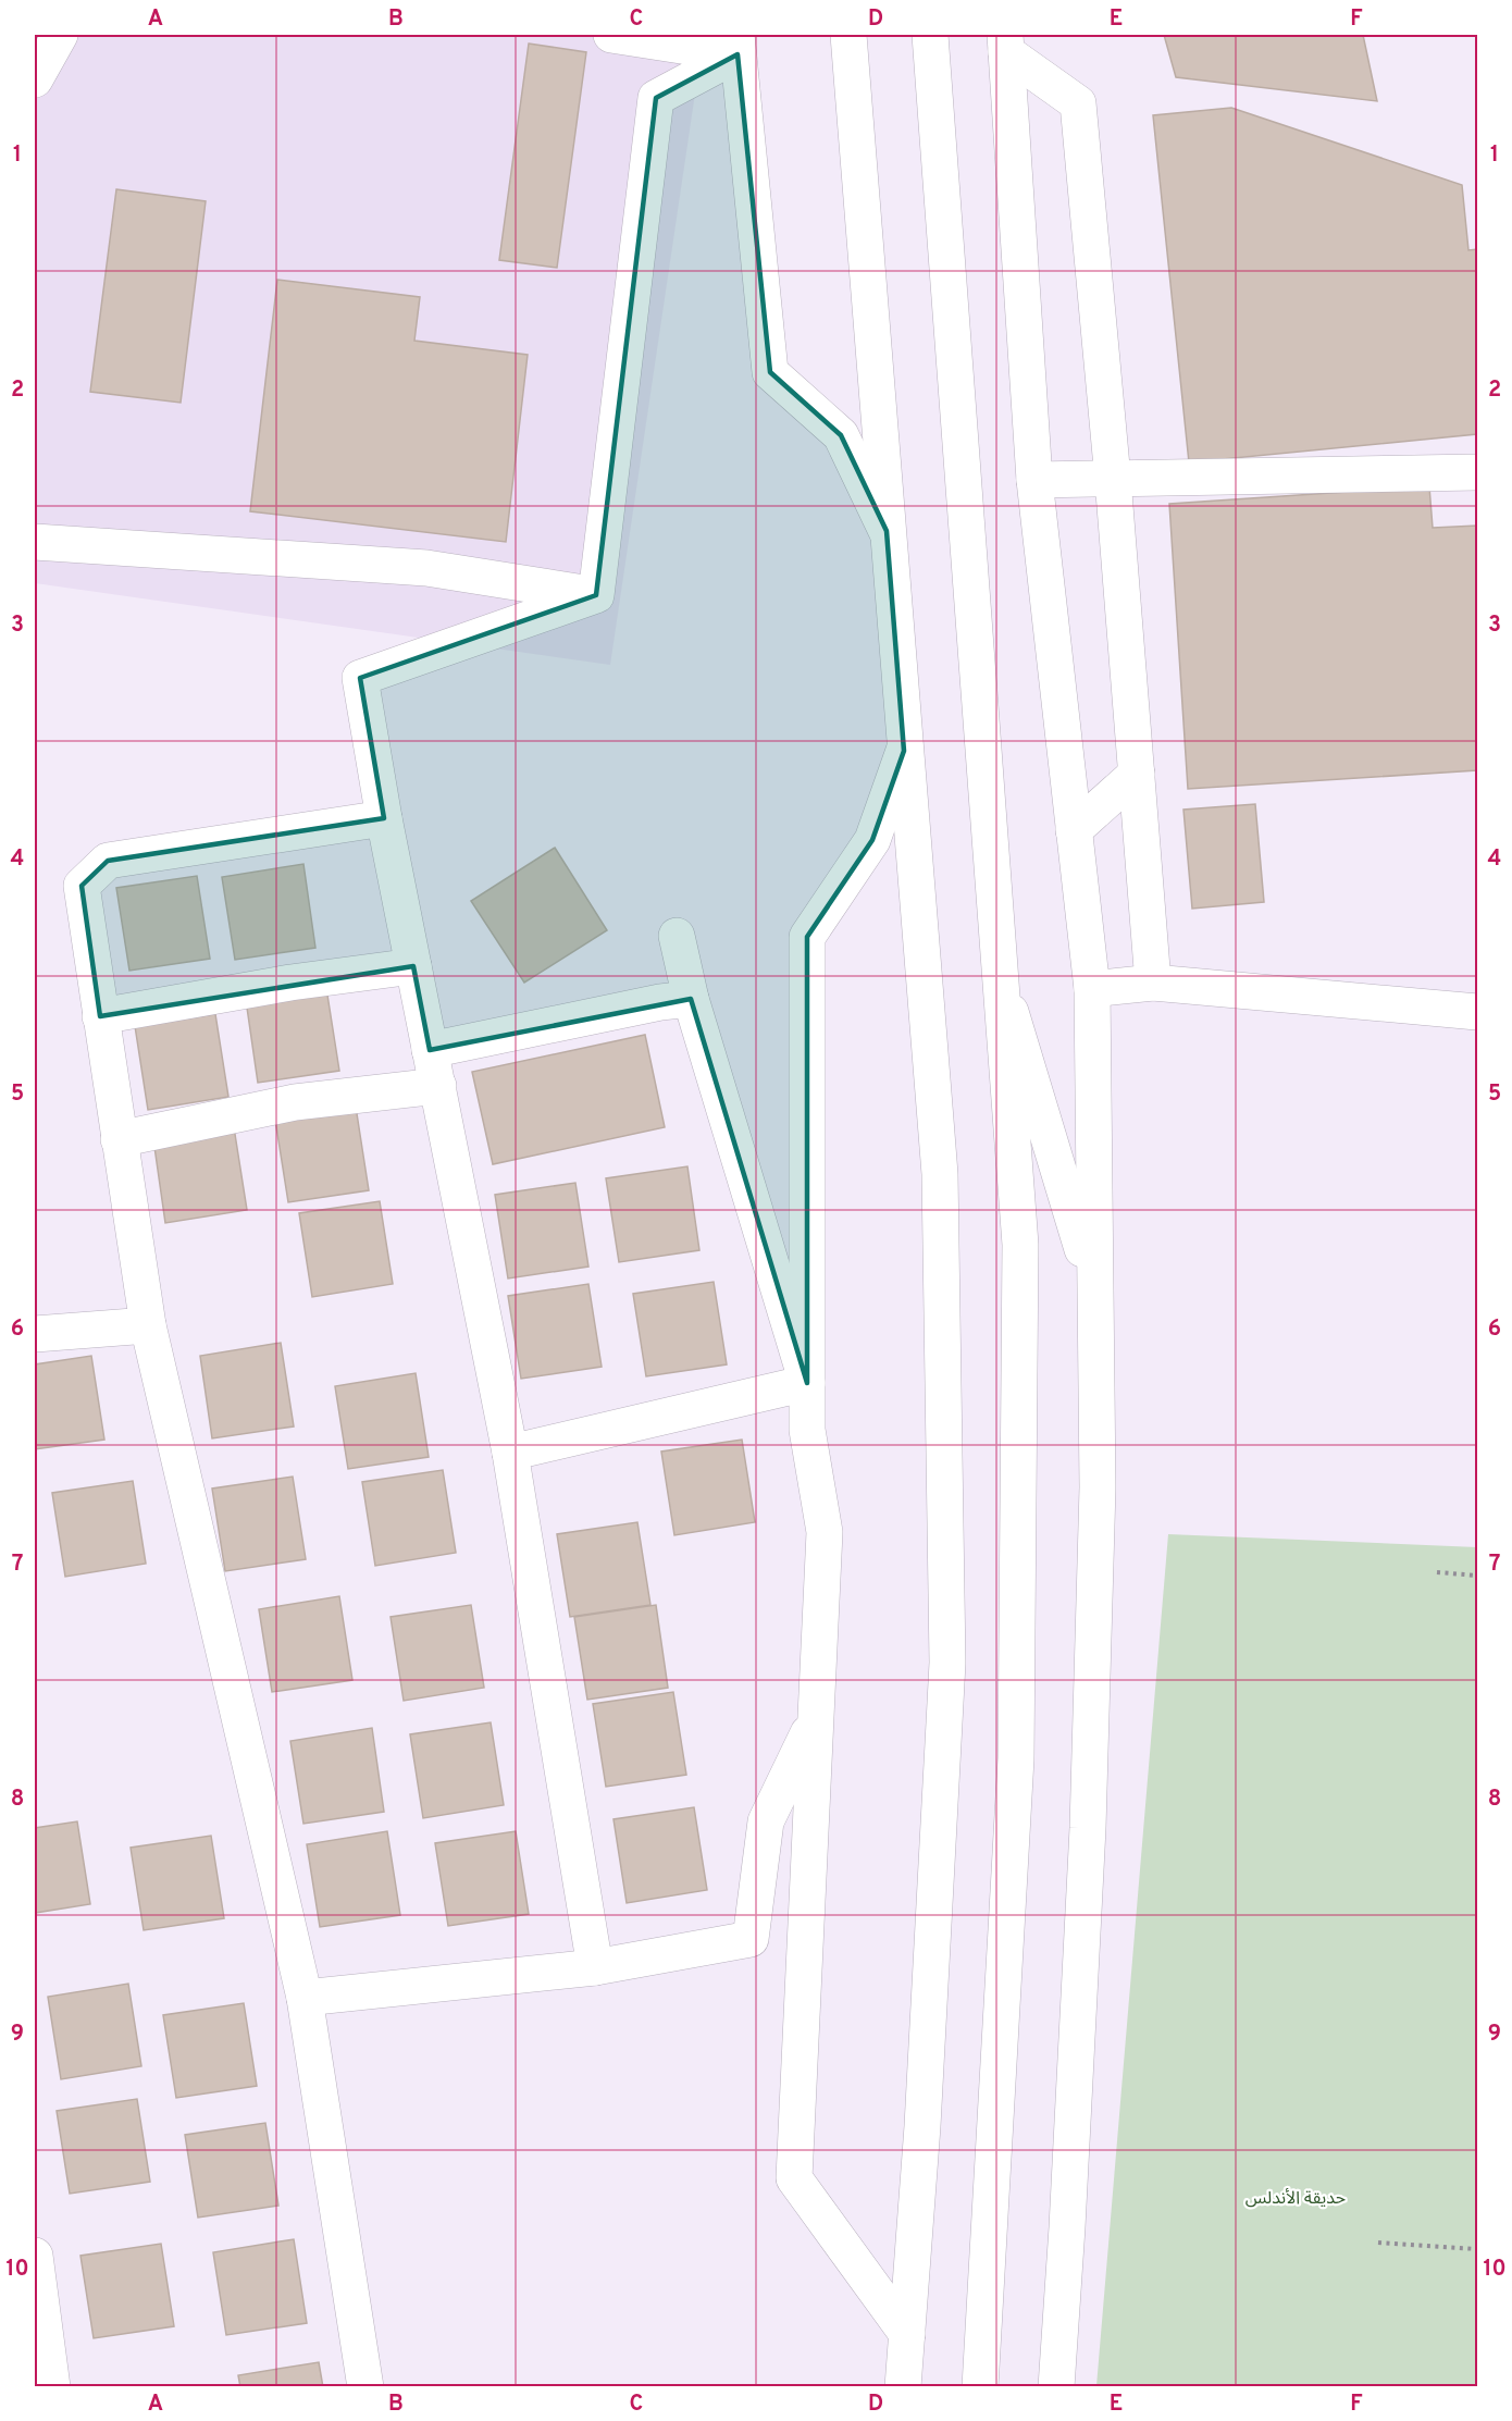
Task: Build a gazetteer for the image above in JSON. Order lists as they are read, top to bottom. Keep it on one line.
{"parks":["حديقة الأندلس"],"grid":{"columns":["A","B","C","D","E","F"],"rows":["1","2","3","4","5","6","7","8","9","10"]}}
